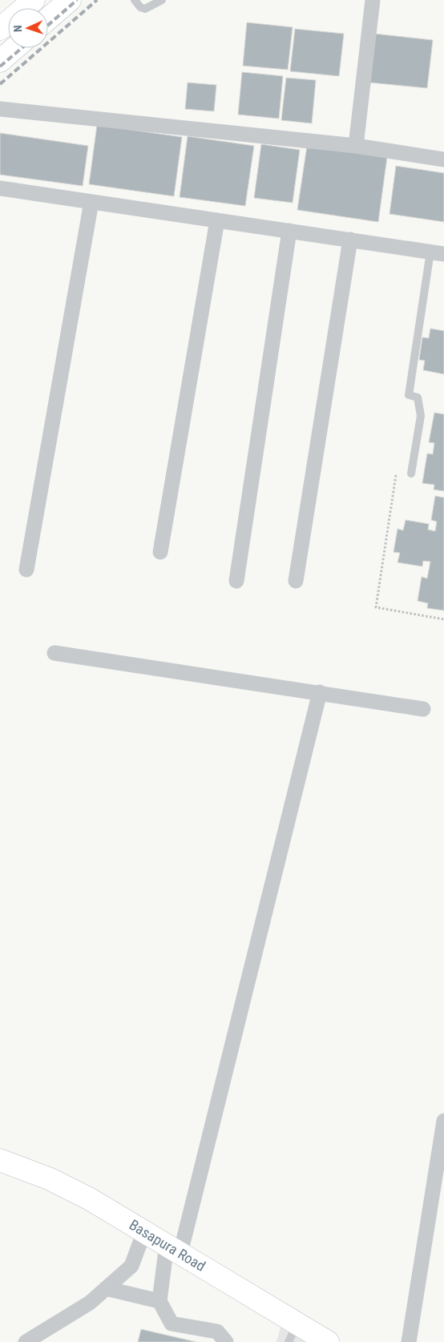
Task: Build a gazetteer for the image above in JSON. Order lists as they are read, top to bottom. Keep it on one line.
{"streets":{"main road":["Basapura Road"]},"north":"left"}
